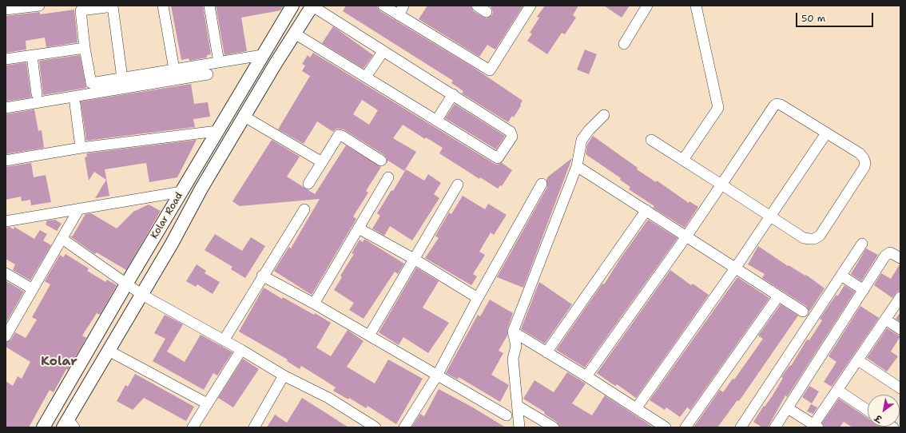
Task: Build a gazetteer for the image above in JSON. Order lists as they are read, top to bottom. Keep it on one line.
{"streets":{"main road":["Kolar Road"]},"districts":["Kolar"],"scale_bar":"50 m","north":"bottom left"}
